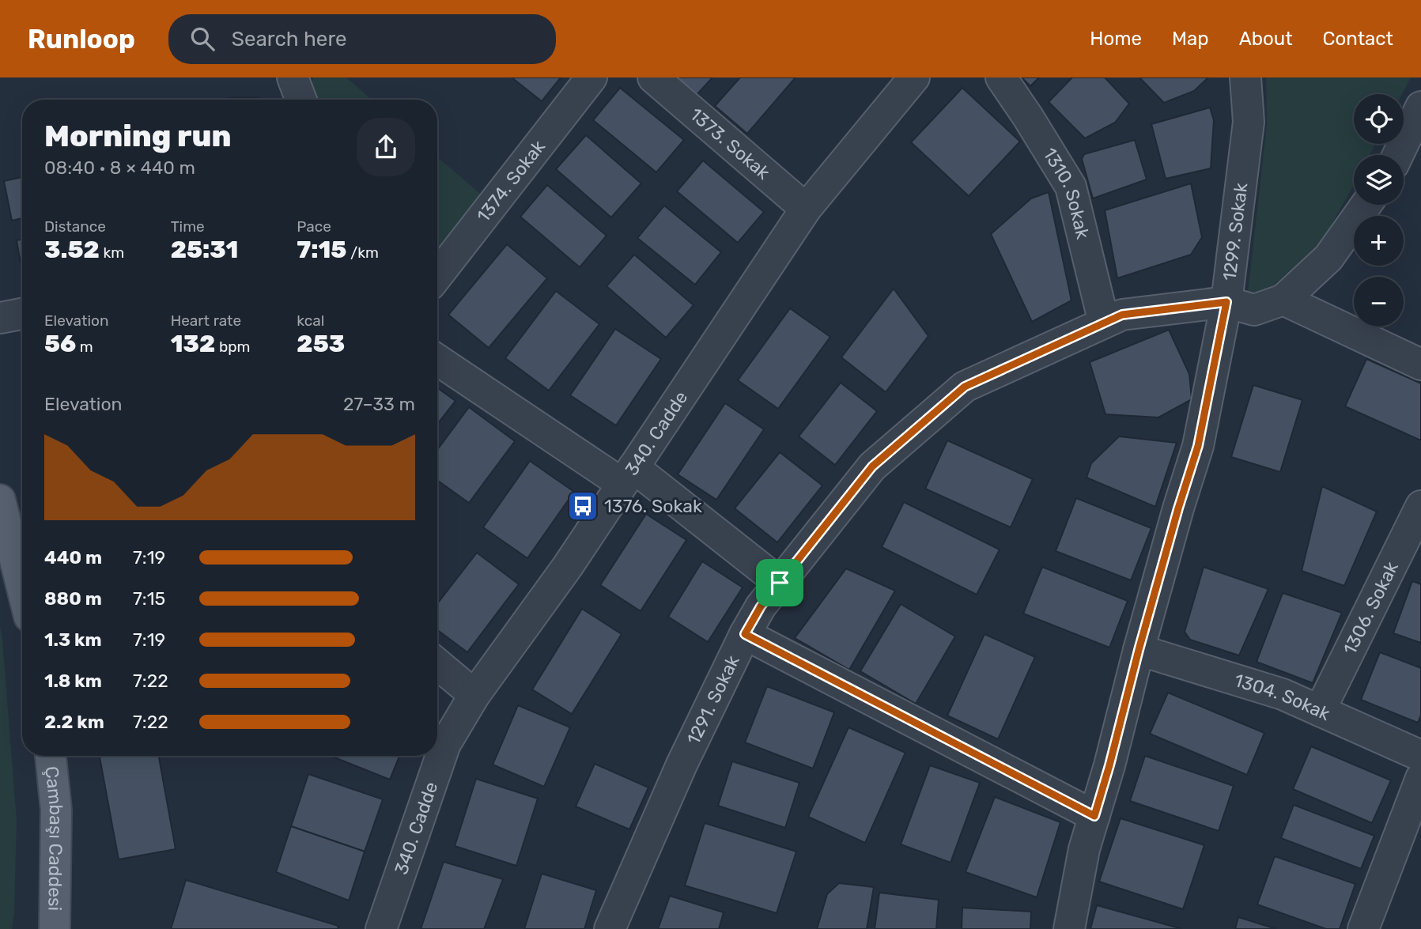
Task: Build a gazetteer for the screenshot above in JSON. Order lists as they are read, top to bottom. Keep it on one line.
{"streets":{"main road":["Çambaşı Caddesi"],"street":["1373. Sokak","1374. Sokak","1310. Sokak","1299. Sokak","340. Cadde","1306. Sokak","1304. Sokak","1291. Sokak"]},"crossings":[["1373. Sokak","340. Cadde"],["1310. Sokak","1291. Sokak"],["1299. Sokak","1304. Sokak"],["1299. Sokak","1291. Sokak"],["1306. Sokak","1304. Sokak"]],"places":{"bus stop":["1376. Sokak"]},"page":{"header":"Runloop","search":"Search here","nav":["Home","Map","About","Contact"],"map_buttons":["+","−"],"heading":["Morning run","08:40 · 8 × 440 m"],"stats":[["Distance","3.52 km"],["Time","25:31"],["Pace","7:15 /km"],["Elevation","56 m"],["Heart rate","132 bpm"],["kcal","253"]],"chart":["Elevation","27–33 m"],"list":[{"name":"440 m","note":"7:19"},{"name":"880 m","note":"7:15"},{"name":"1.3 km","note":"7:19"},{"name":"1.8 km","note":"7:22"},{"name":"2.2 km","note":"7:22"}]}}
